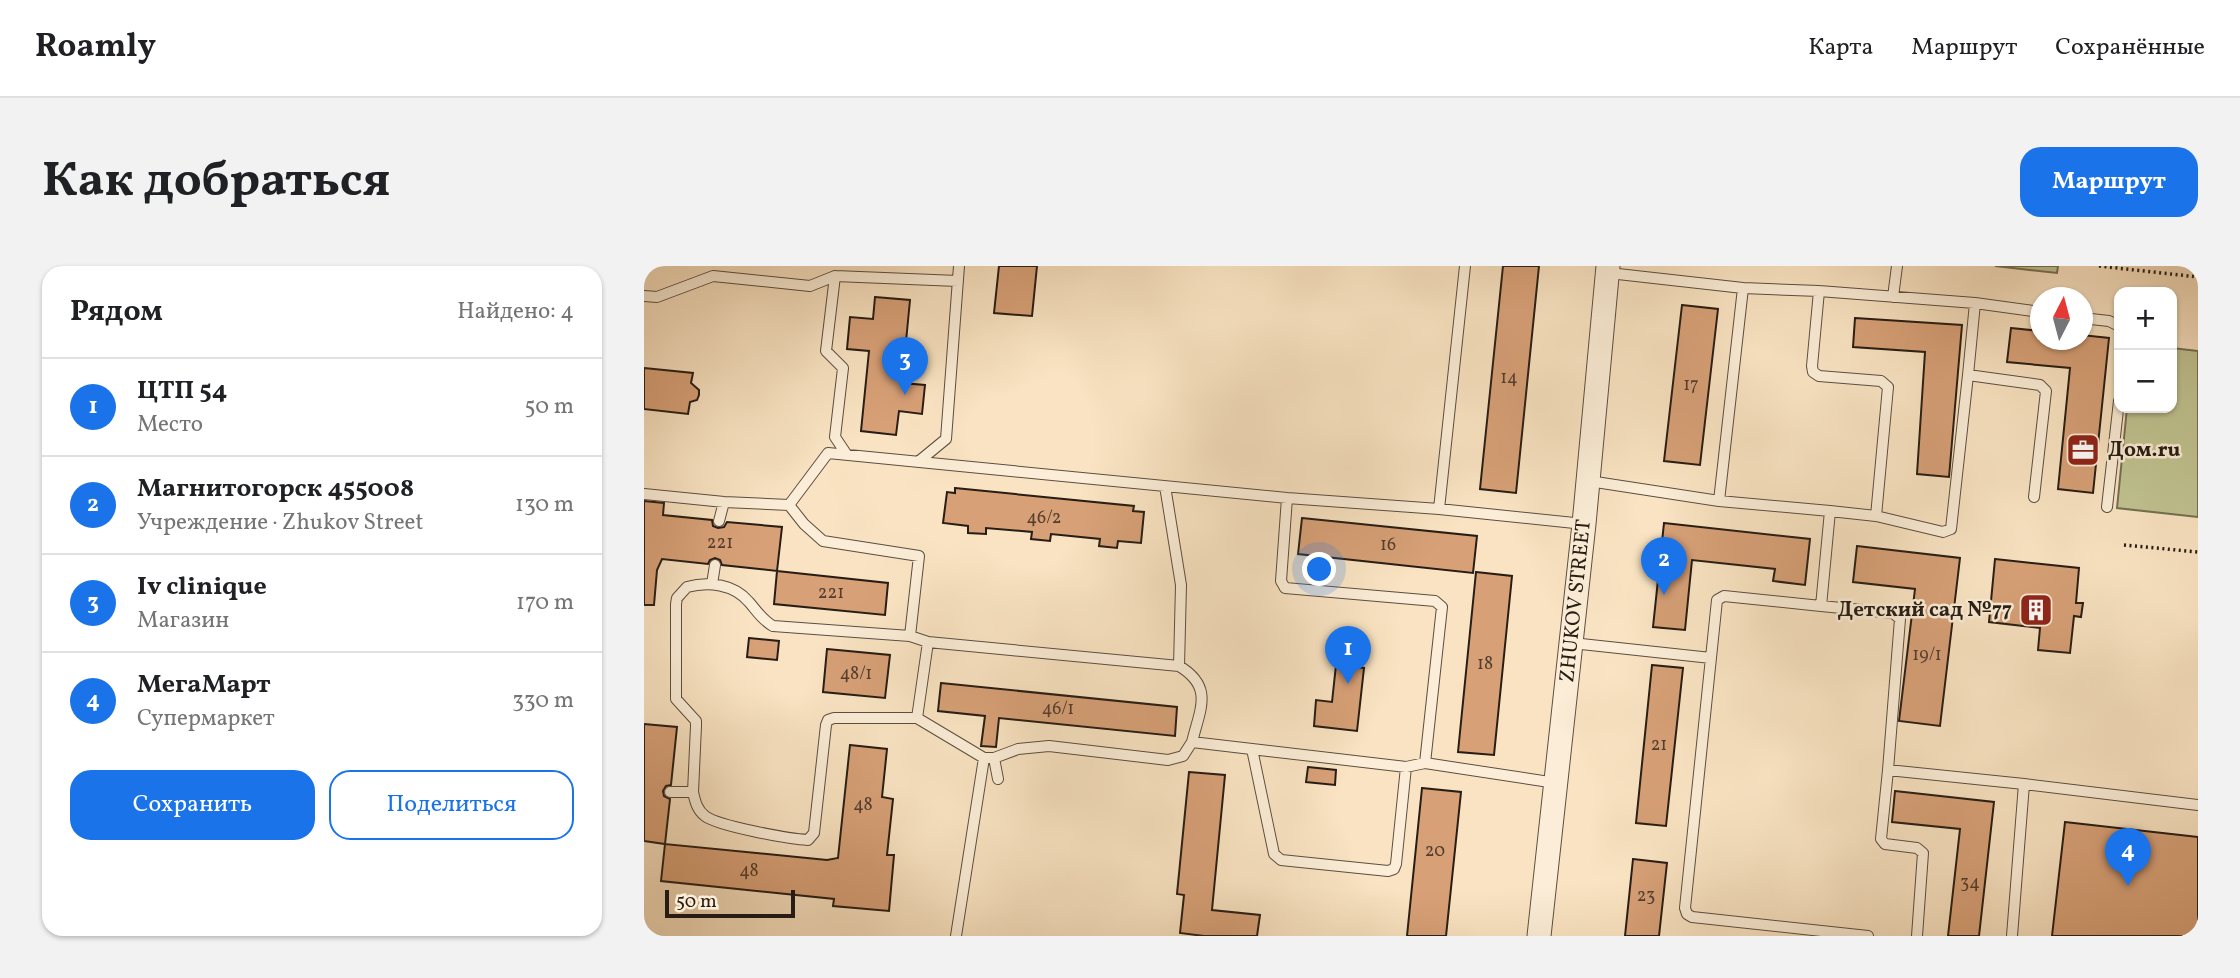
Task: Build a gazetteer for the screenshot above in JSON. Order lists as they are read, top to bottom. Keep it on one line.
{"streets":{"street":["ZHUKOV STREET"]},"places":{"office":["Дом.ru"],"building":["Детский сад №77"]},"house_numbers":["14","17","46/2","221","16","221","19/1","18","48/1","46/1","21","48","20","48","34","23"],"scale_bar":"50 m","north":"top","page":{"header":"Roamly","nav":["Карта","Маршрут","Сохранённые"],"buttons":["Маршрут",["Сохранить","Поделиться"]],"title":"Как добраться","heading":["Рядом","Найдено: 4"],"map_buttons":["+","−"],"pins":["3","2","1","4"],"list":[{"mark":"1","name":"ЦТП 54","note":"Место","value":"50 m"},{"mark":"2","name":"Магнитогорск 455008","note":"Учреждение · Zhukov Street","value":"130 m"},{"mark":"3","name":"Iv clinique","note":"Магазин","value":"170 m"},{"mark":"4","name":"МегаМарт","note":"Супермаркет","value":"330 m"}],"scale":"50 m"}}
